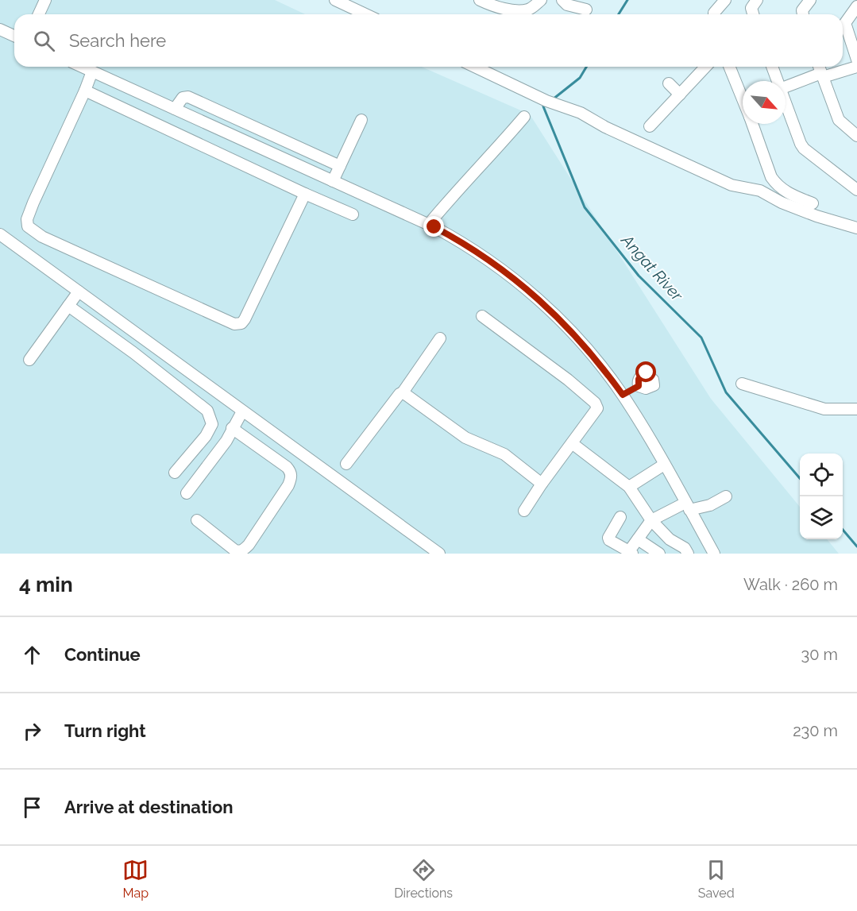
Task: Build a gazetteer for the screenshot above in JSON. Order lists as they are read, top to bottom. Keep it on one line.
{"water":["Angat River"],"north":"bottom right","page":{"search":"Search here","heading":["4 min","Walk · 260 m"],"list":[["Continue","30 m"],["Turn right","230 m"],"Arrive at destination"],"nav":["Map","Directions","Saved"]}}
